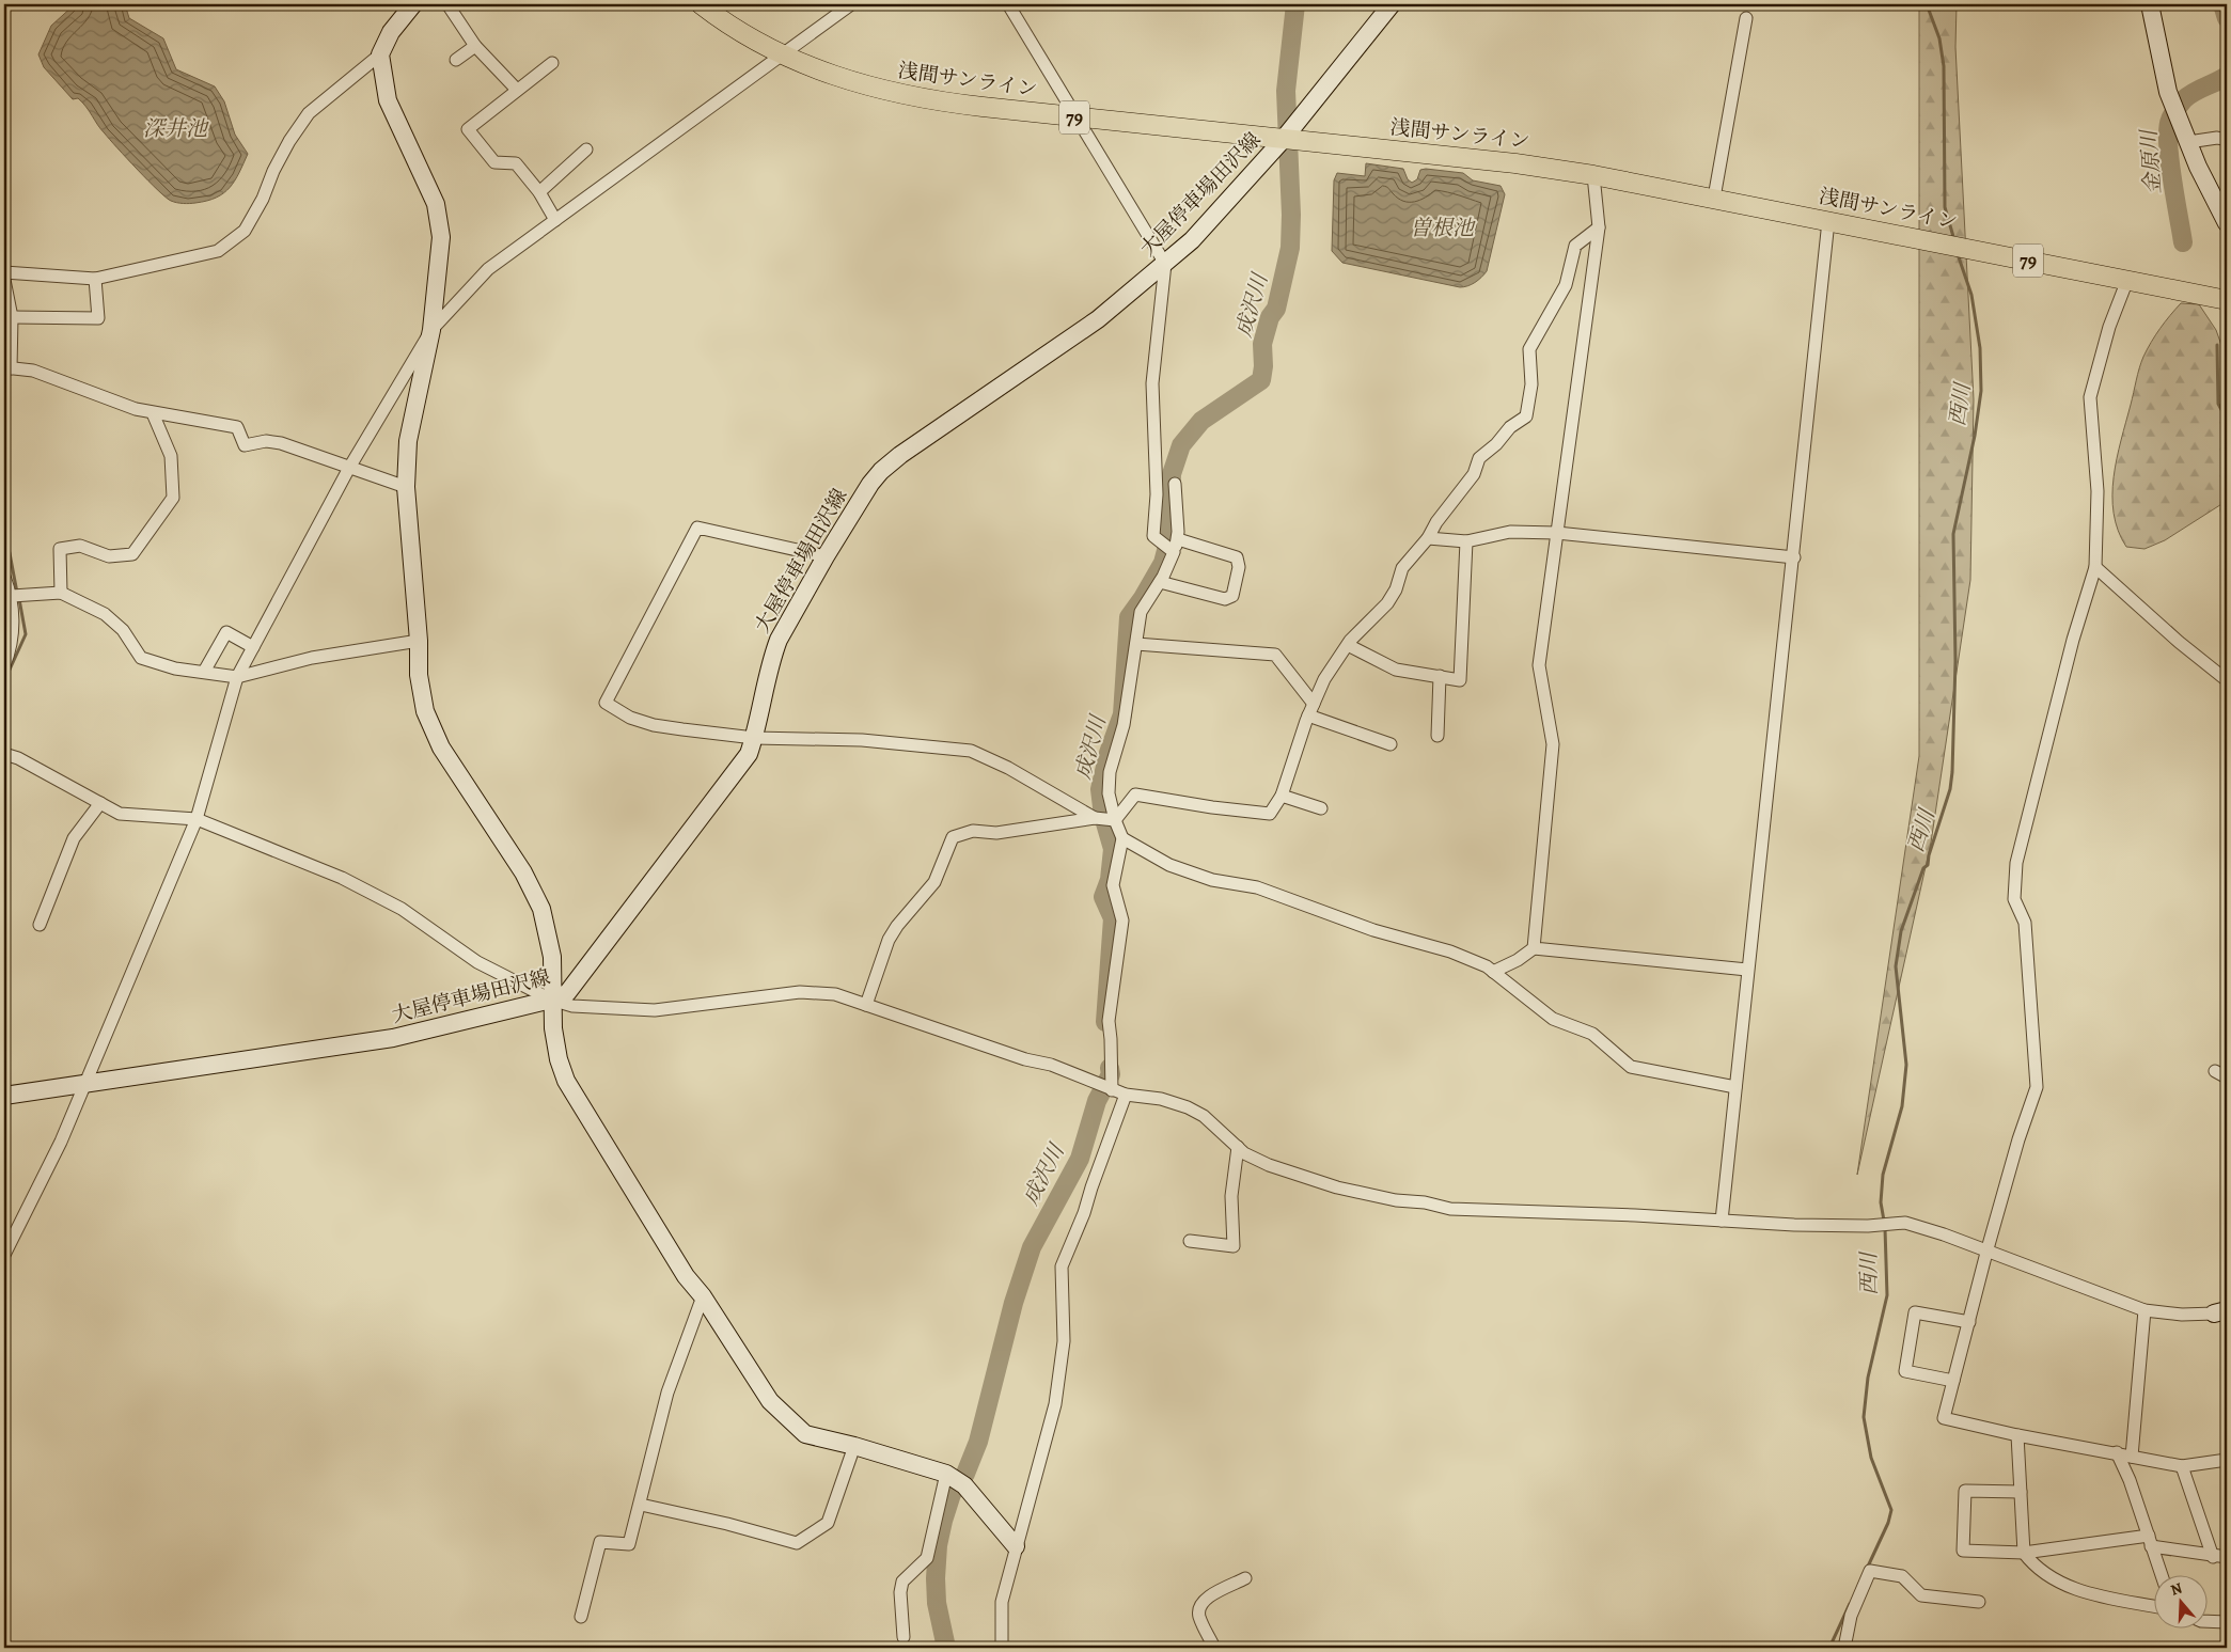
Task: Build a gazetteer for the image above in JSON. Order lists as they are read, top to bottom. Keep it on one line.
{"streets":{"main road":["浅間サンライン","79"],"street":["大屋停車場田沢線"]},"crossings":[["浅間サンライン","大屋停車場田沢線"]],"water":["深井池","金原川","曽根池","成沢川","西川"],"north":"top"}
